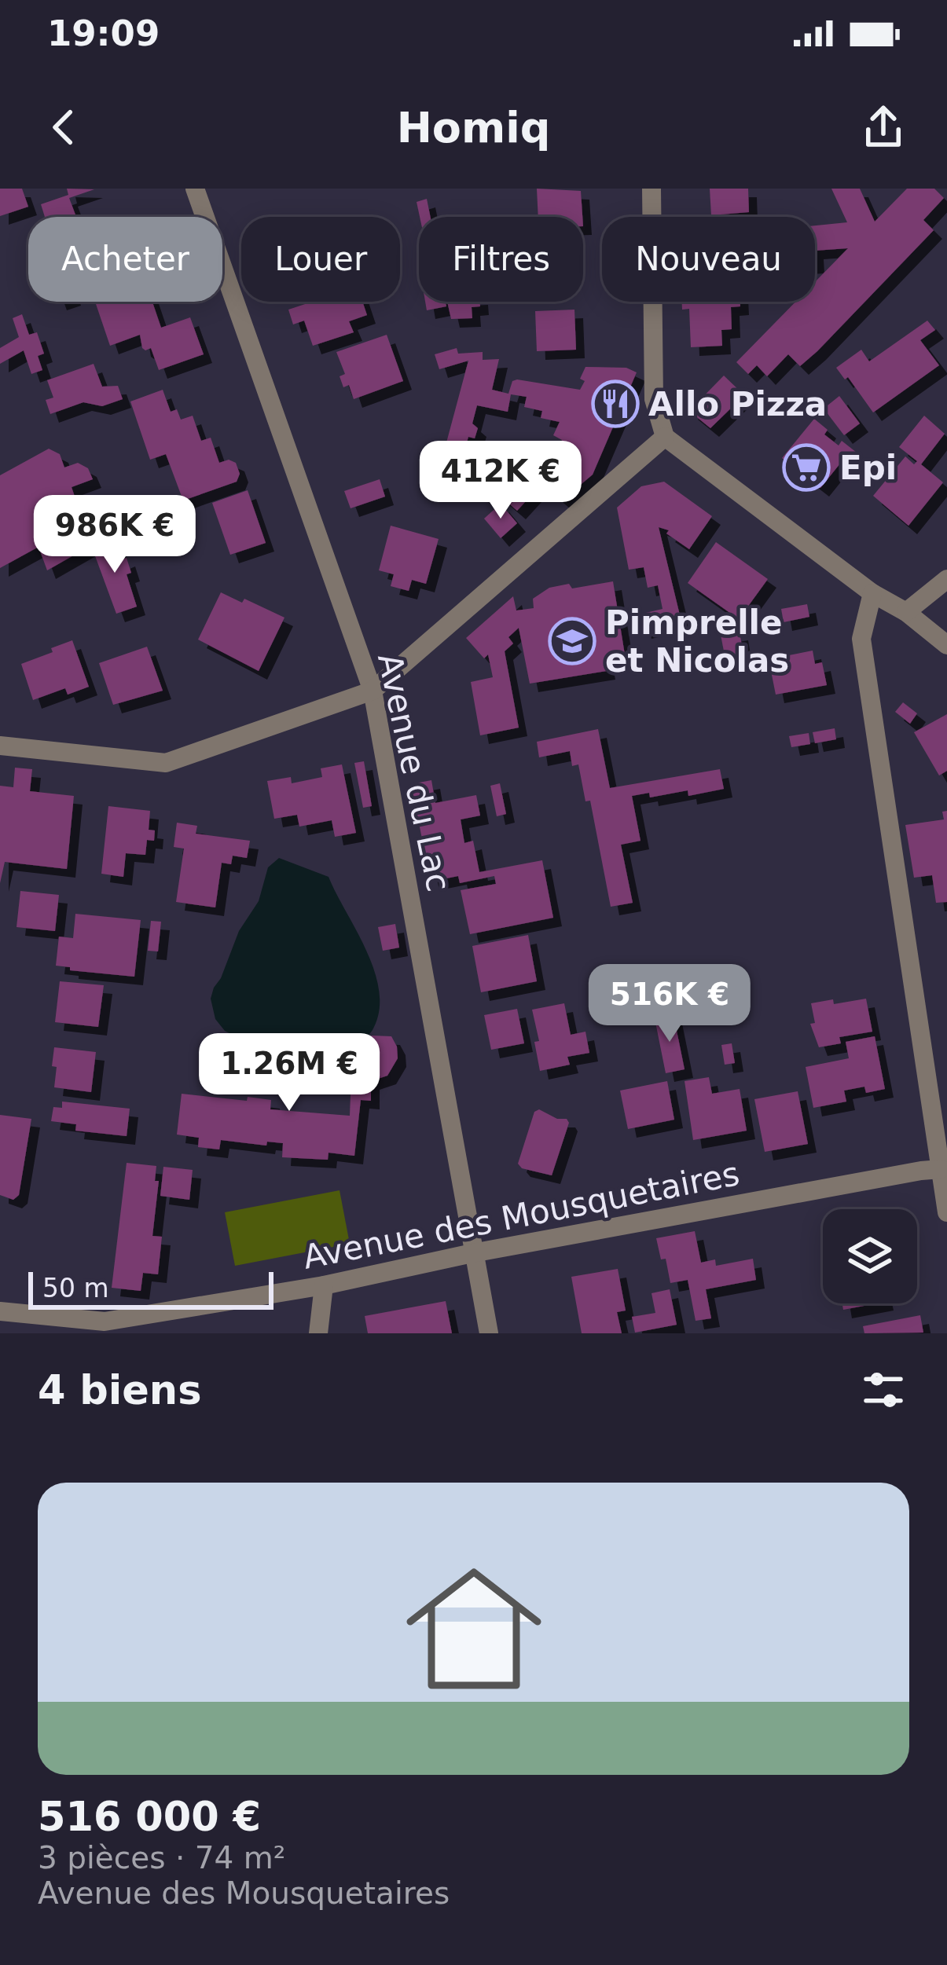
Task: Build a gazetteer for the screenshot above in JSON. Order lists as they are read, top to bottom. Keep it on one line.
{"streets":{"street":["Avenue du Lac","Avenue des Mousquetaires"]},"crossings":[["Avenue du Lac","Avenue des Mousquetaires"]],"places":{"restaurant":["Allo Pizza"],"supermarket":["Epi"],"school or university":["Pimprelle et Nicolas"]},"scale_bar":"50 m","page":{"status":"19:09","header":"Homiq","chip":["Acheter","Louer","Filtres","Nouveau"],"price":["412K €","986K €","516K €","1.26M €"],"scale":"50 m","heading":"4 biens","list":[{"name":"516 000 €","note":"3 pièces · 74 m² · Avenue des Mousquetaires"}]}}
